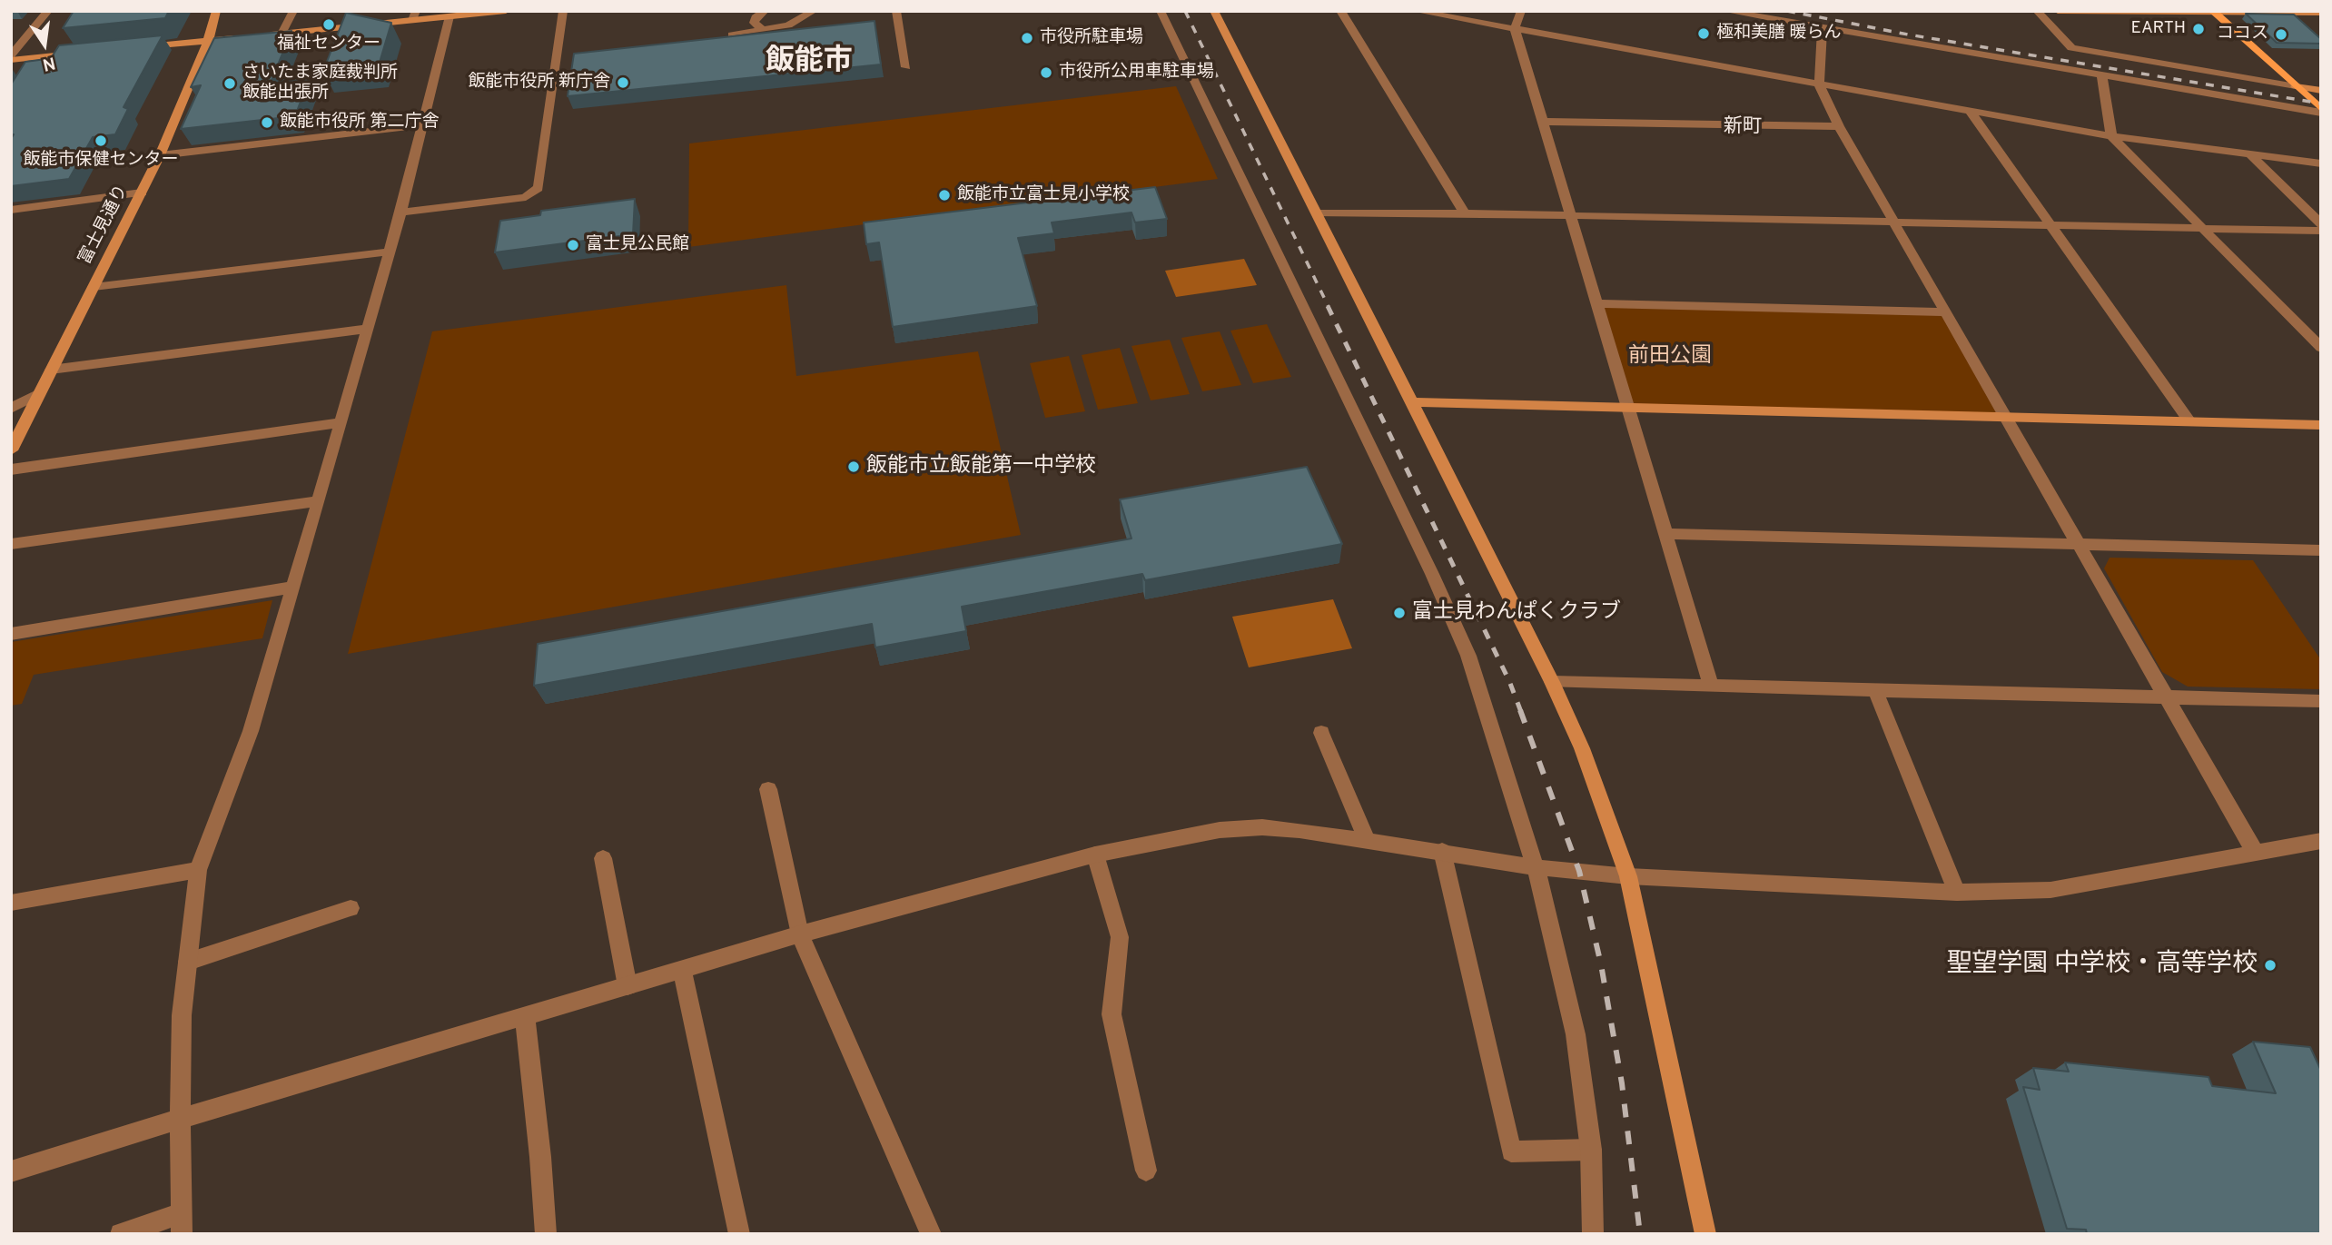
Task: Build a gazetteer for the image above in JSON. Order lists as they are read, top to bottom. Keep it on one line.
{"streets":{"street":["富士見通り"]},"districts":["飯能市","新町"],"parks":["前田公園"],"places":["福祉センター","EARTH","極和美膳 暖らん","ココス","市役所駐車場","市役所公用車駐車場","飯能市役所 新庁舎","さいたま家庭裁判所 飯能出張所","飯能市役所 第二庁舎","飯能市保健センター","飯能市立富士見小学校","富士見公民館","飯能市立飯能第一中学校","富士見わんぱくクラブ","聖望学園 中学校・高等学校"],"north":"bottom"}
